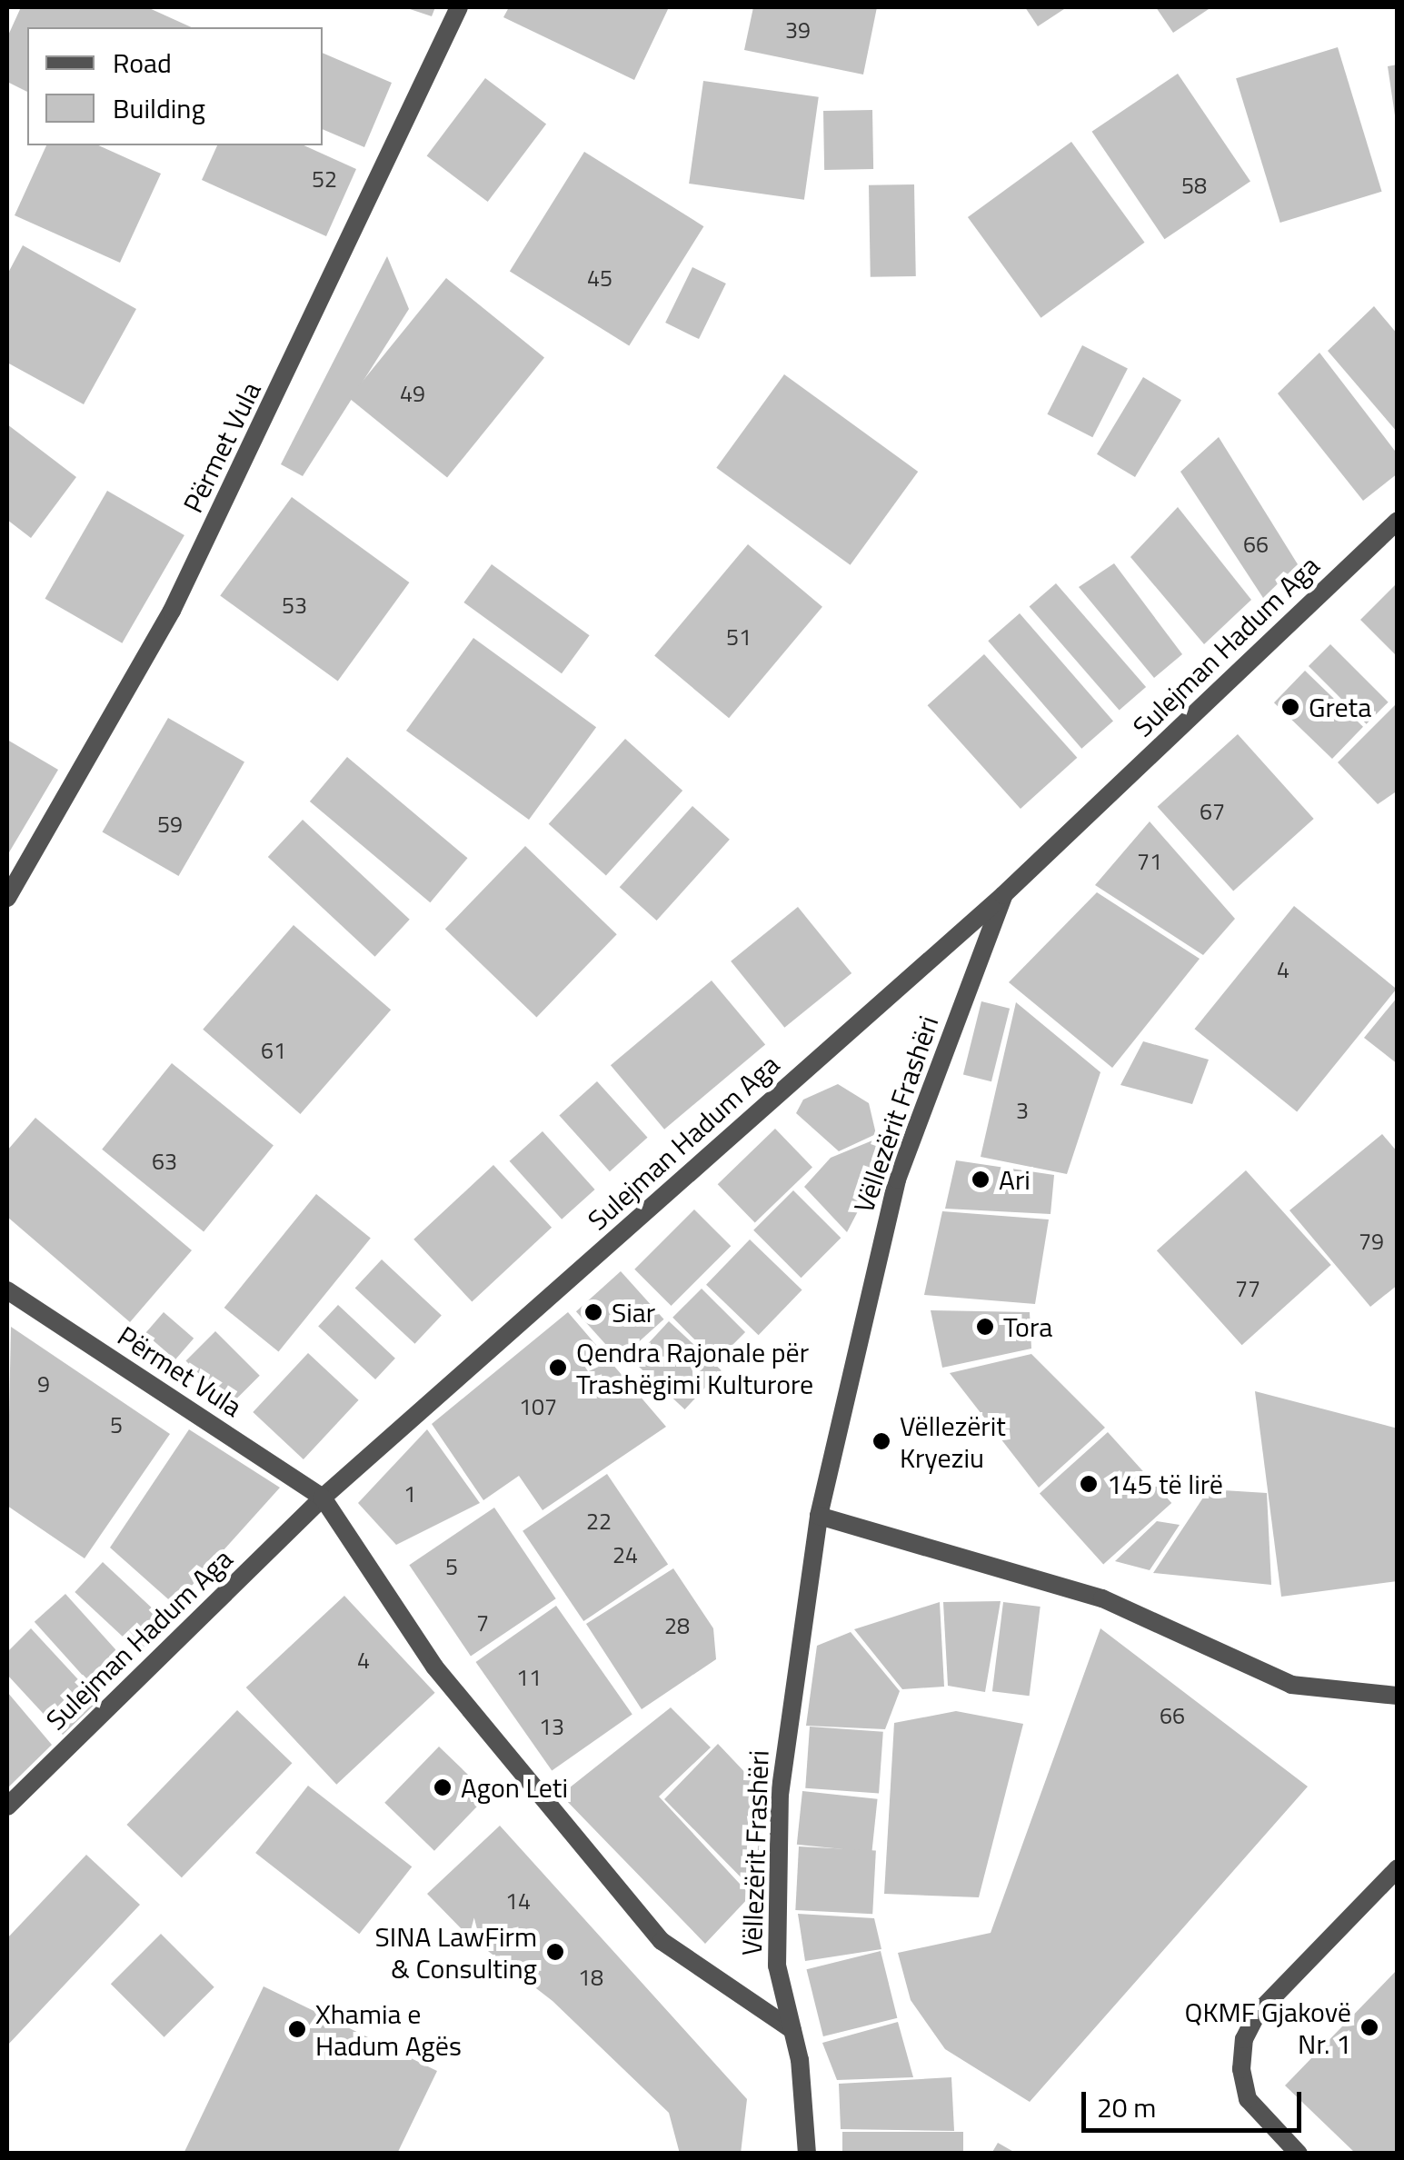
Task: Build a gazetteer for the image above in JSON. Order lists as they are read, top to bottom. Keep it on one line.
{"streets":{"street":["Përmet Vula","Sulejman Hadum Aga","Vëllezërit Frashëri"]},"crossings":[["Përmet Vula","Sulejman Hadum Aga"],["Sulejman Hadum Aga","Vëllezërit Frashëri"]],"places":["Greta","Ari","Siar","Tora","Qendra Rajonale për Trashëgimi Kulturore","Vëllezërit Kryeziu","145 të lirë","Agon Leti","SINA LawFirm & Consulting","QKMF Gjakovë Nr. 1","Xhamia e Hadum Agës"],"house_numbers":["39","52","58","45","49","66","53","51","67","59","71","4","61","3","63","79","77","9","107","5","1","22","24","5","7","28","4","11","66","13","14","18"],"legend":["Road","Building"],"scale_bar":"20 m"}
